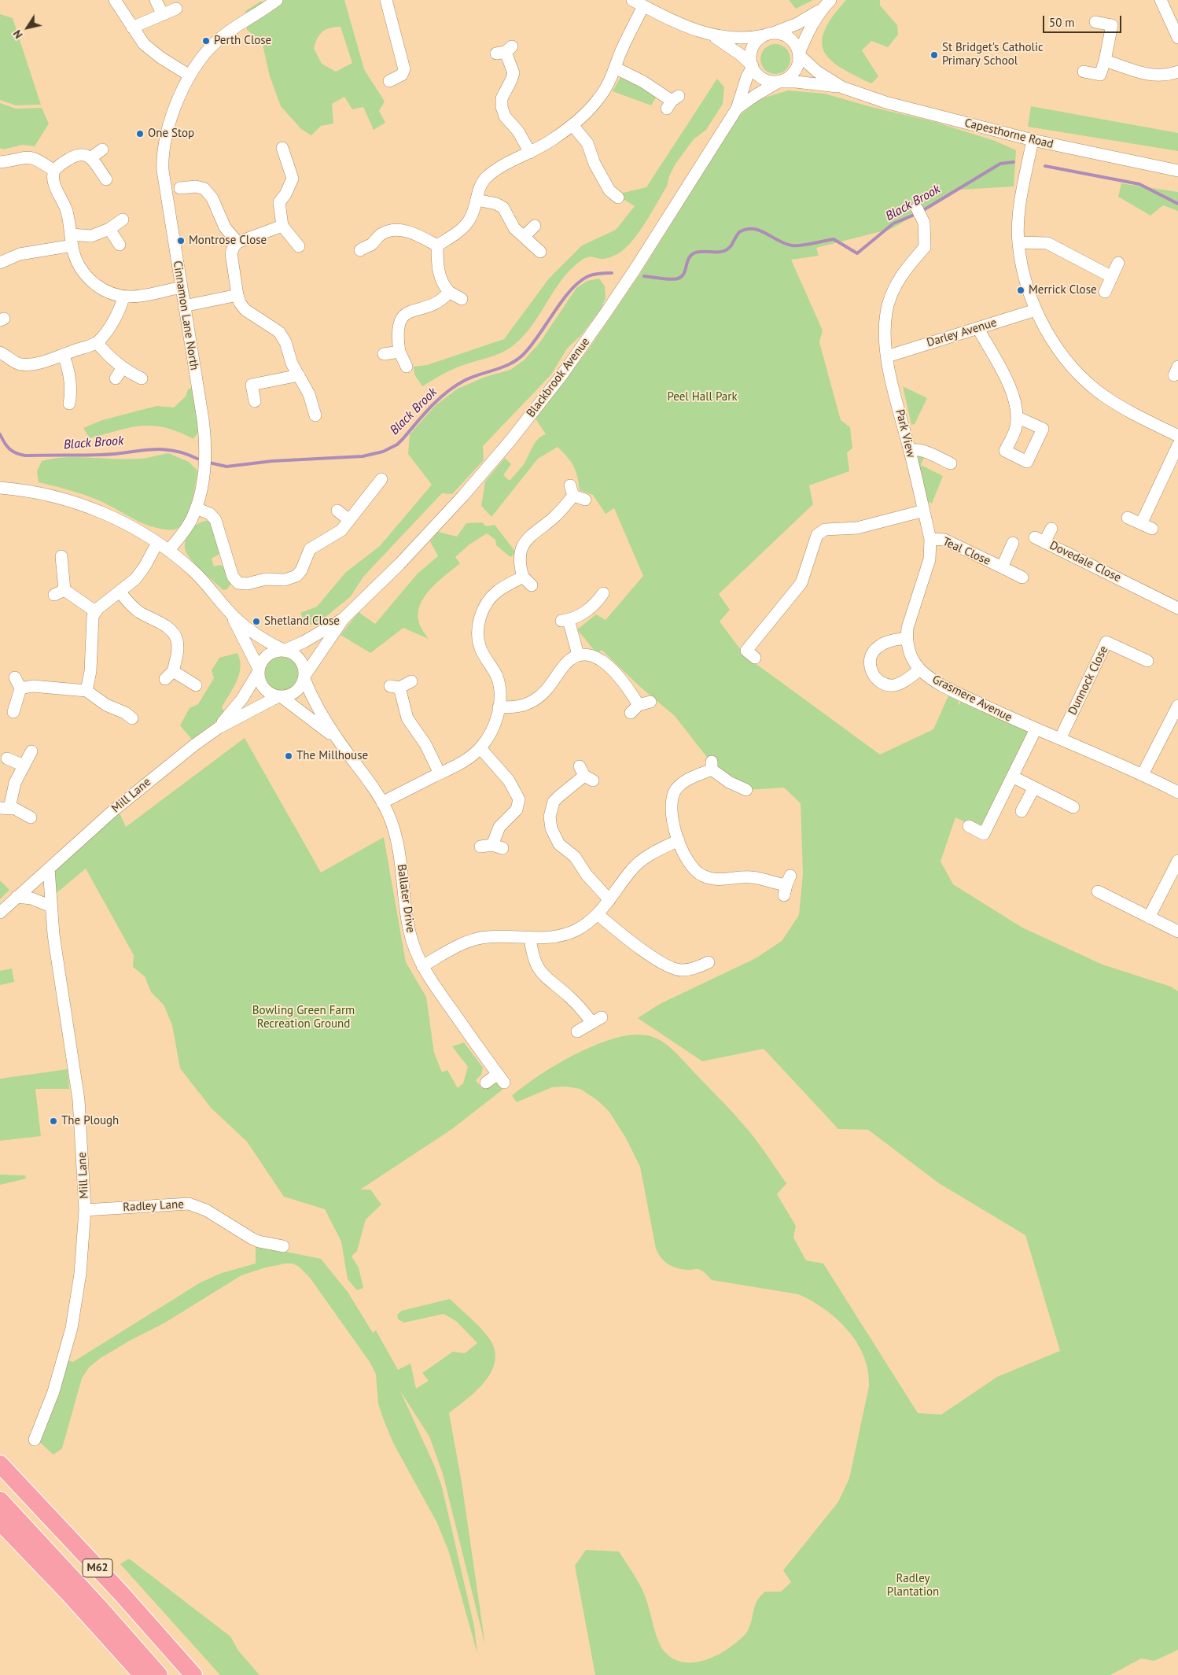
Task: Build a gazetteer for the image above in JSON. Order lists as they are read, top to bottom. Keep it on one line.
{"streets":{"highway":["M62"],"street":["Capesthorne Road","Cinnamon Lane North","Darley Avenue","Blackbrook Avenue","Park View","Teal Close","Dovedale Close","Dunnock Close","Grasmere Avenue","Mill Lane","Ballater Drive","Radley Lane"]},"crossings":[["Capesthorne Road","Blackbrook Avenue"],["Darley Avenue","Park View"],["Blackbrook Avenue","Mill Lane"],["Blackbrook Avenue","Ballater Drive"],["Park View","Grasmere Avenue"],["Teal Close","Grasmere Avenue"],["Dunnock Close","Grasmere Avenue"],["Mill Lane","Ballater Drive"],["Mill Lane","Radley Lane"]],"water":["Black Brook"],"parks":["Peel Hall Park","Bowling Green Farm Recreation Ground","Radley Plantation"],"places":["Perth Close","St Bridget's Catholic Primary School","One Stop","Montrose Close","Merrick Close","Shetland Close","The Millhouse","The Plough"],"scale_bar":"50 m","north":"bottom left"}
